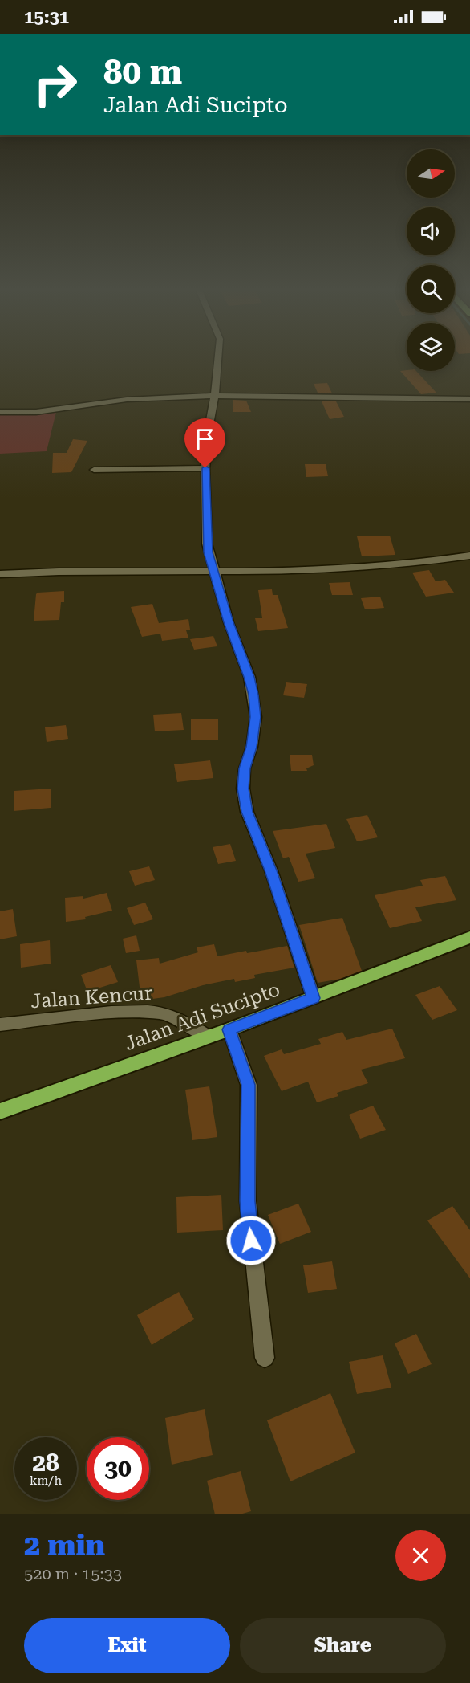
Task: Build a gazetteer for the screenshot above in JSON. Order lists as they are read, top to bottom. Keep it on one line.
{"streets":{"highway":["Jalan Adi Sucipto"],"street":["Jalan Kencur"]},"crossings":[["Jalan Kencur","Jalan Adi Sucipto"]],"north":"right","page":{"status":"15:31","turn":["80 m","Jalan Adi Sucipto"],"speed":"28 km/h","limit":"30","heading":["2 min","520 m · 15:33"],"buttons":["Exit","Share"]}}
